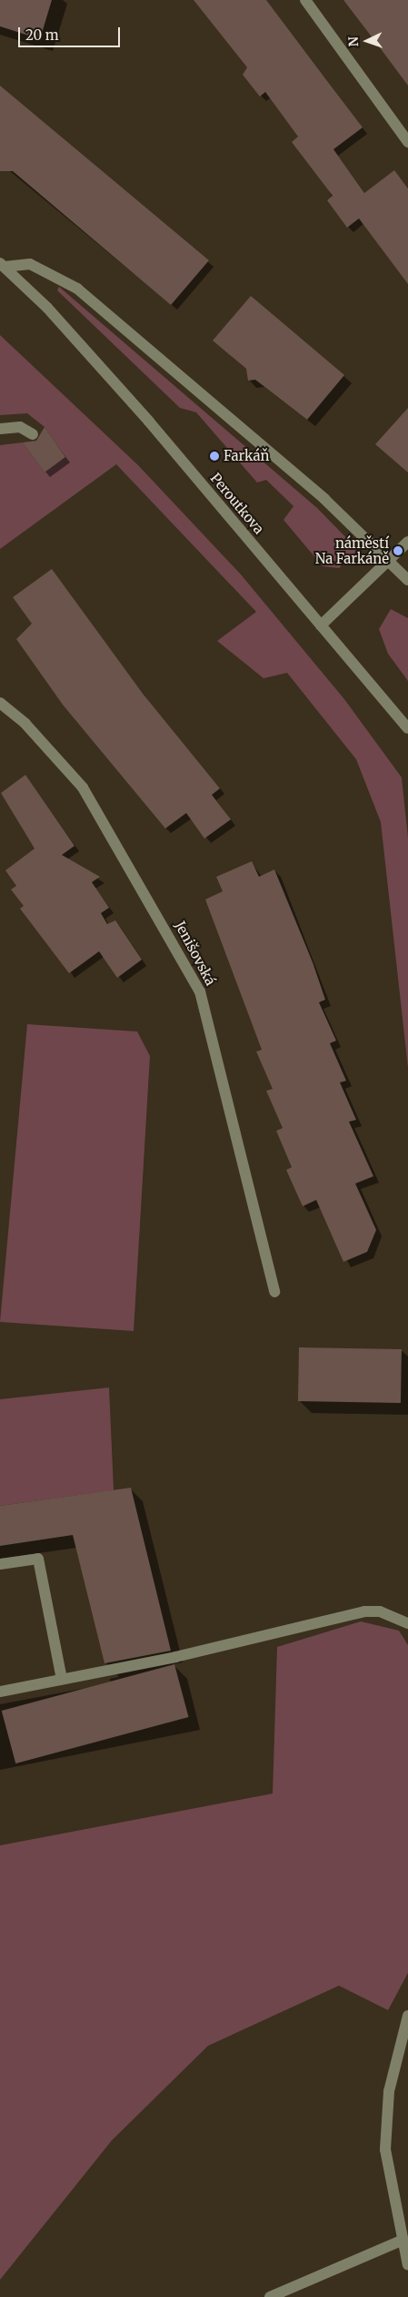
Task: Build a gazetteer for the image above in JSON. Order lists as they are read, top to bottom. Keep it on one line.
{"streets":{"street":["Peroutkova","Jenišovská"]},"places":["Farkáň","náměstí Na Farkáně"],"scale_bar":"20 m","north":"left"}
